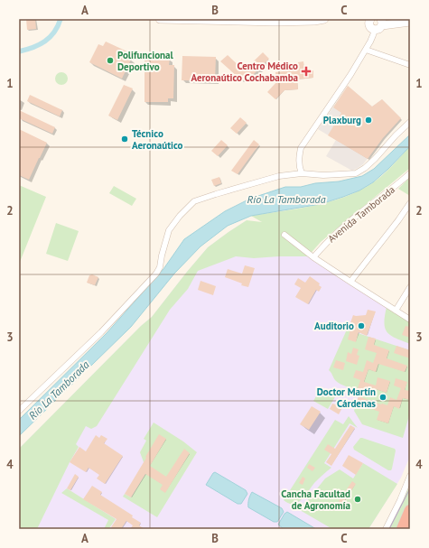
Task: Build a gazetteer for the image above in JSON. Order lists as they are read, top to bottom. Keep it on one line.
{"streets":{"street":["Avenida Tamborada"]},"water":["Río La Tamborada"],"places":{"other":["Polifuncional Deportivo","Plaxburg","Técnico Aeronaútico","Auditorio","Doctor Martín Cárdenas","Cancha Facultad de Agronomía"],"health":["Centro Médico Aeronaútico Cochabamba"]},"grid":{"columns":["A","B","C"],"rows":["1","2","3","4"]}}
